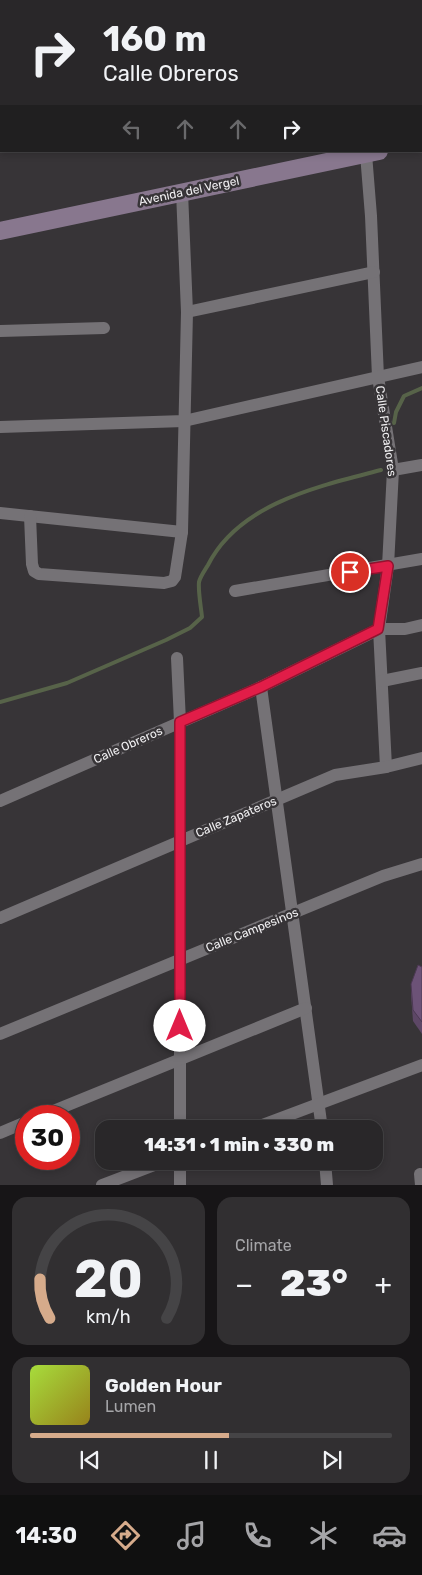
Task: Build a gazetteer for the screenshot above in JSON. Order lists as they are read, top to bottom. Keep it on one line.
{"streets":{"street":["Avenida del Vergel","Calle Piscadores","Calle Obreros","Calle Zapateros","Calle Campesinos"]},"crossings":[["Avenida del Vergel","Calle Piscadores"],["Calle Piscadores","Calle Obreros"],["Calle Piscadores","Calle Zapateros"]],"page":{"turn":["160 m","Calle Obreros"],"limit":"30","trip":"14:31 · 1 min · 330 m","tile":"Climate","heat":["−","23°","+"],"song":["Golden Hour","Lumen"],"tabs":"14:30","gauge":["20","km/h"]}}
